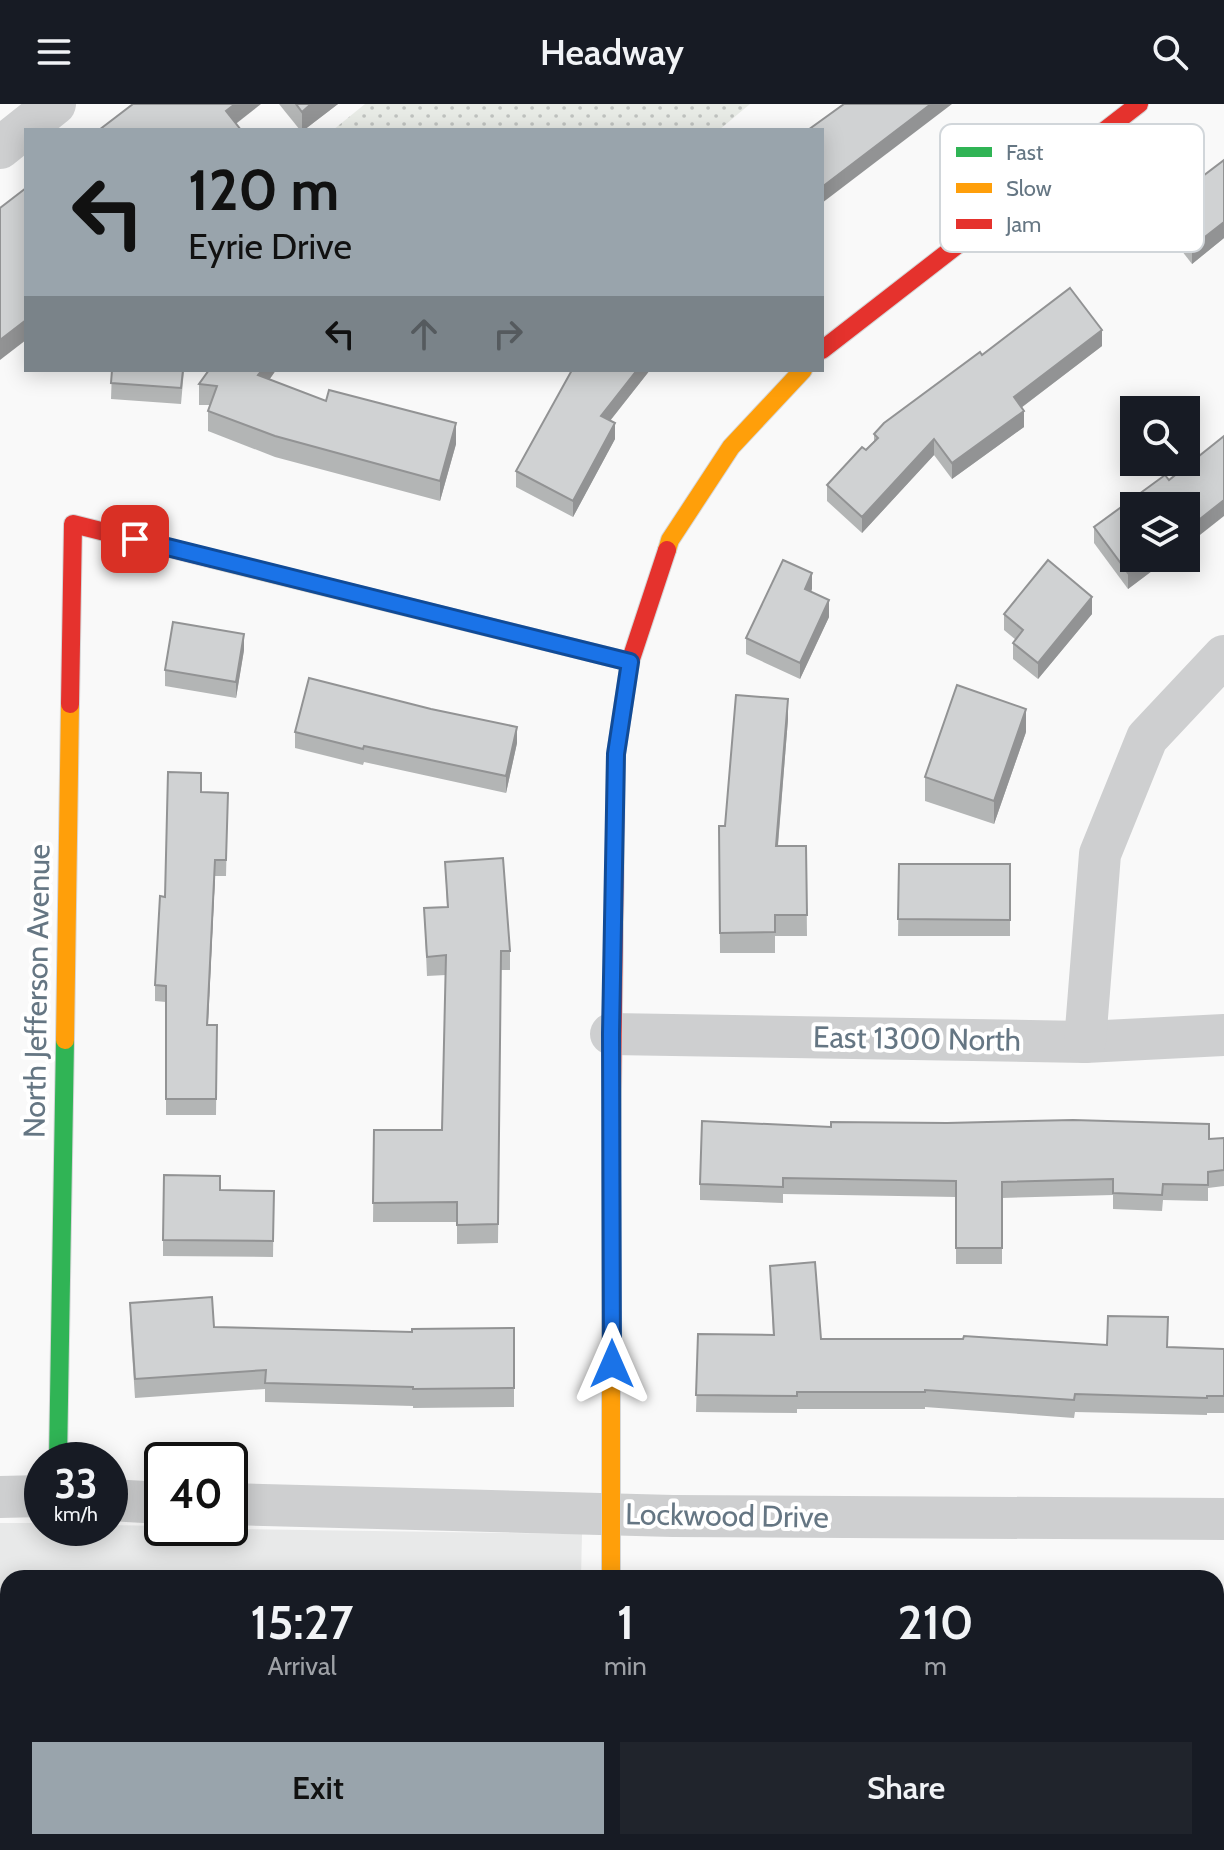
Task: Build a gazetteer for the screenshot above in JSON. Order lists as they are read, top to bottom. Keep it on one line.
{"streets":{"street":["North Jefferson Avenue","East 1300 North","Lockwood Drive"]},"legend":["Fast","Slow","Jam"],"page":{"header":"Headway","turn":["120 m","Eyrie Drive"],"speed":"33 km/h","limit":"40","eta":["15:27","Arrival","1","min","210","m"],"buttons":["Exit","Share"]}}
